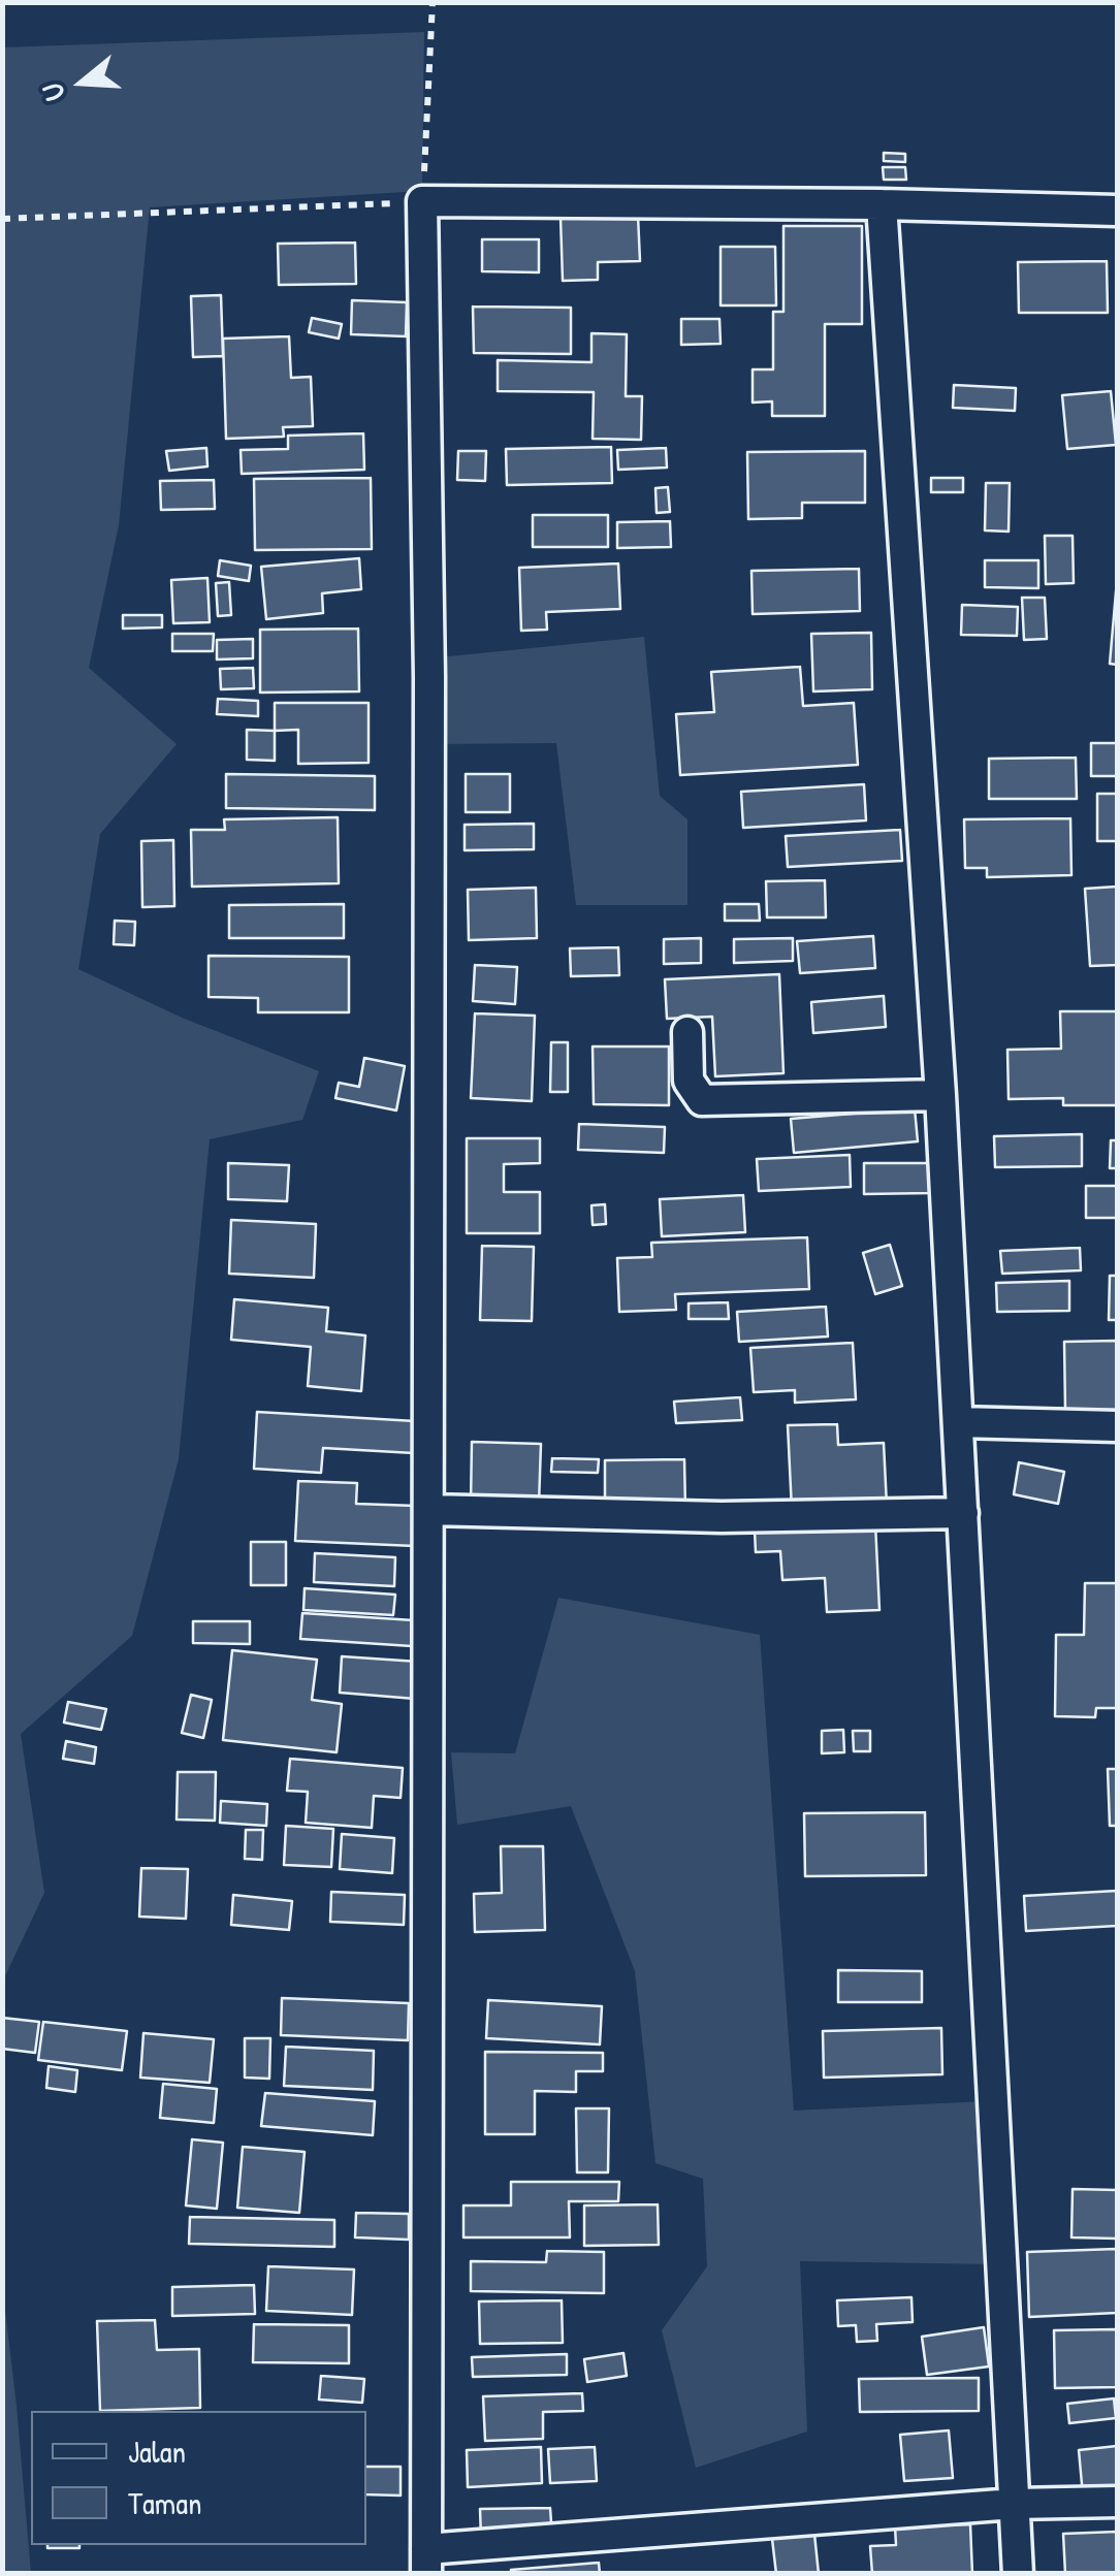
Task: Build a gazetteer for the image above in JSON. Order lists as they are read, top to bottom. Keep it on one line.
{"legend":["Jalan","Taman"],"north":"left"}
